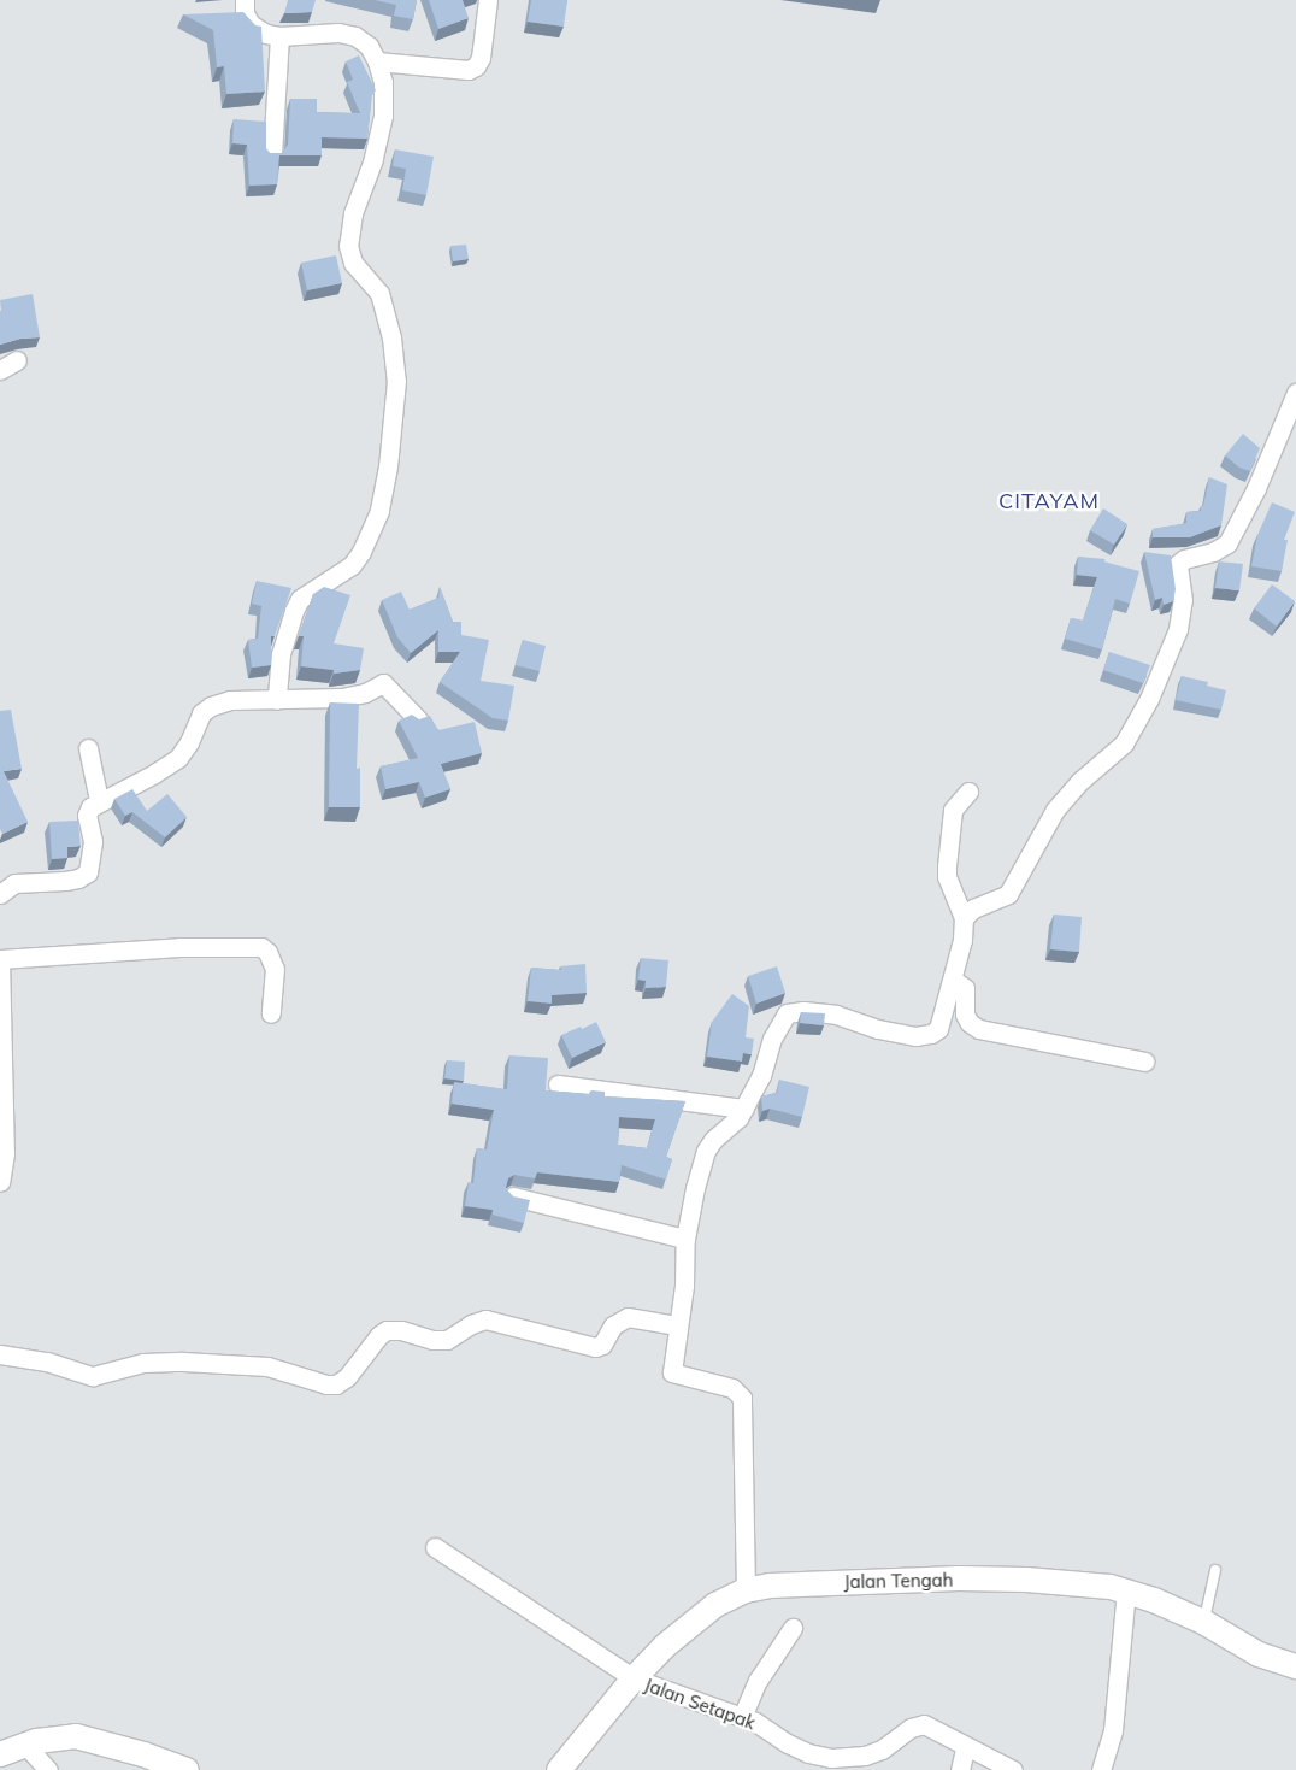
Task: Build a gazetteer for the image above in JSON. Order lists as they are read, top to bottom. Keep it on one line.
{"streets":{"main road":["Jalan Tengah"],"street":["Jalan Setapak"]},"crossings":[["Jalan Tengah","Jalan Setapak"]],"districts":["CITAYAM"]}
